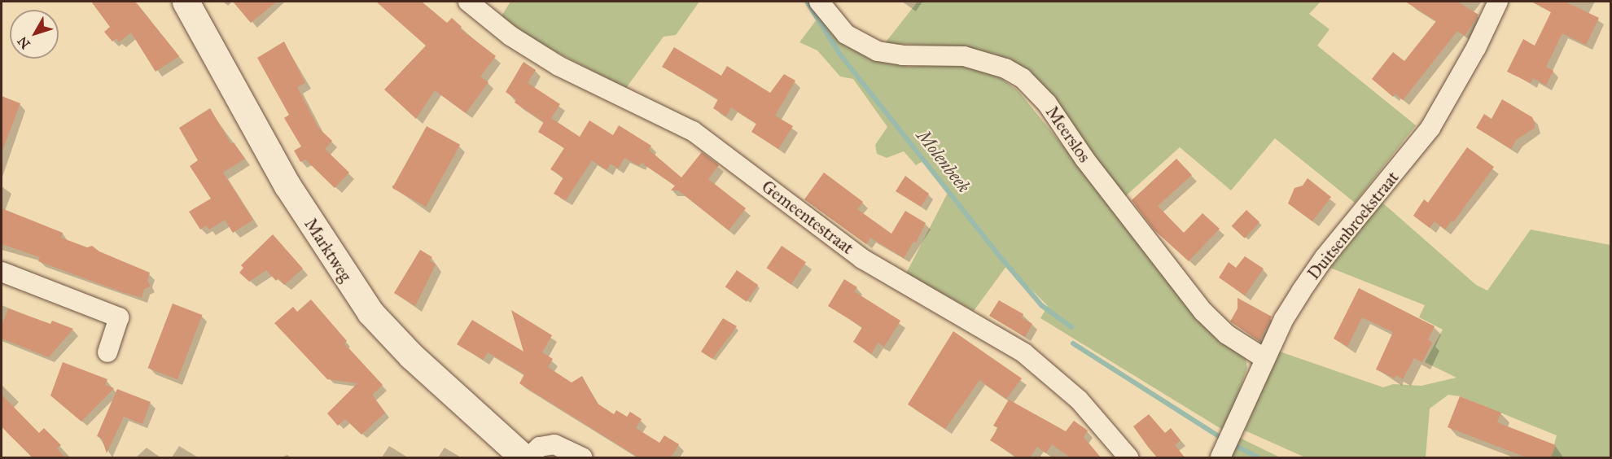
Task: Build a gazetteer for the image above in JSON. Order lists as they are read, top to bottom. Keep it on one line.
{"streets":{"street":["Meerslos","Gemeentestraat","Duitsenbroekstraat","Marktweg"]},"crossings":[["Meerslos","Duitsenbroekstraat"]],"water":["Molenbeek"],"north":"bottom left"}
